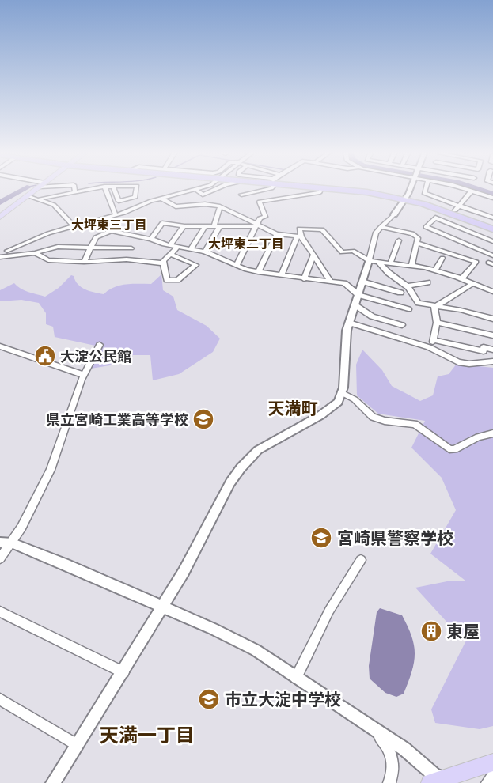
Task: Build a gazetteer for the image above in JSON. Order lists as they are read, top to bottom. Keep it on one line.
{"districts":["大坪東三丁目","大坪東二丁目","天満町","天満一丁目"],"places":{"public building":["大淀公民館"],"school or university":["県立宮崎工業高等学校","宮崎県警察学校","市立大淀中学校"],"building":["東屋"]}}
